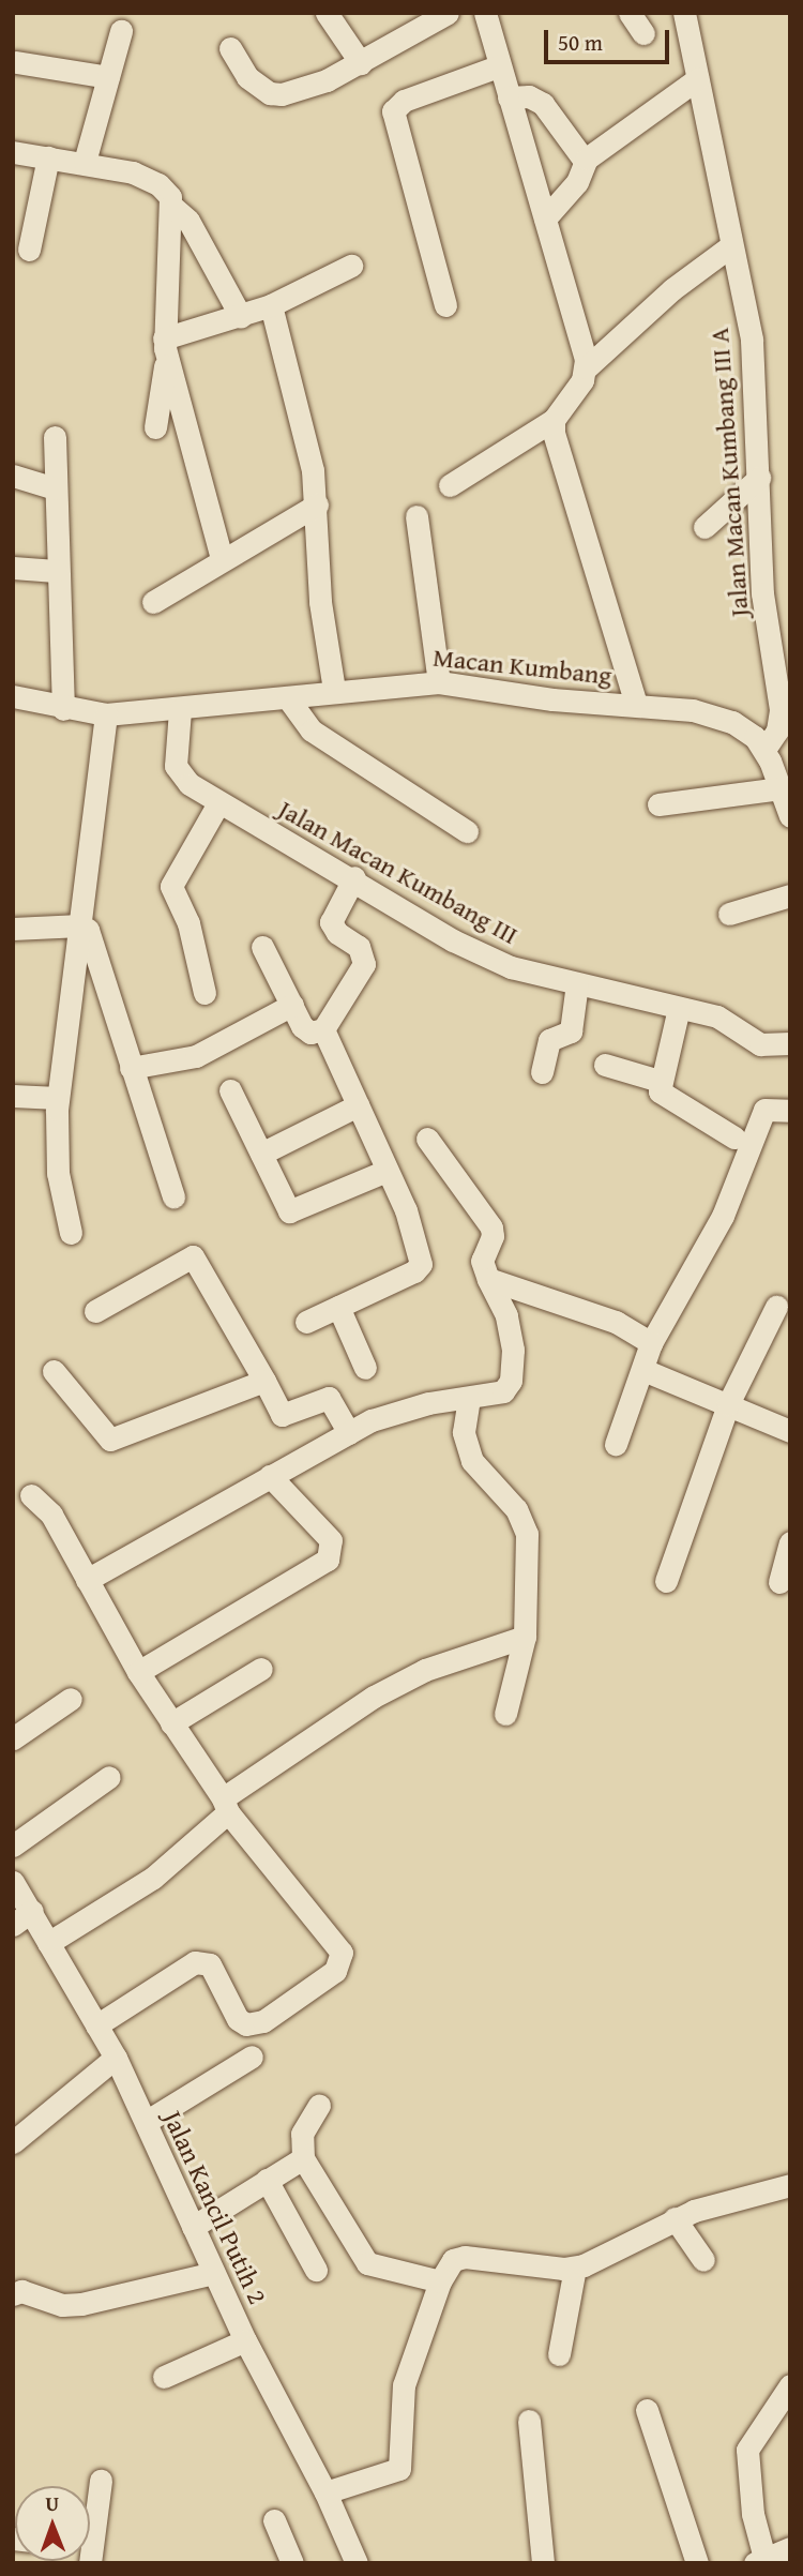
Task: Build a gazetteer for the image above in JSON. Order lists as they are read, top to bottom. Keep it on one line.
{"streets":{"street":["Jalan Macan Kumbang III A","Macan Kumbang","Jalan Macan Kumbang III","Jalan Kancil Putih 2"]},"crossings":[["Jalan Macan Kumbang III A","Macan Kumbang"],["Macan Kumbang","Jalan Macan Kumbang III"]],"scale_bar":"50 m","north":"top"}
